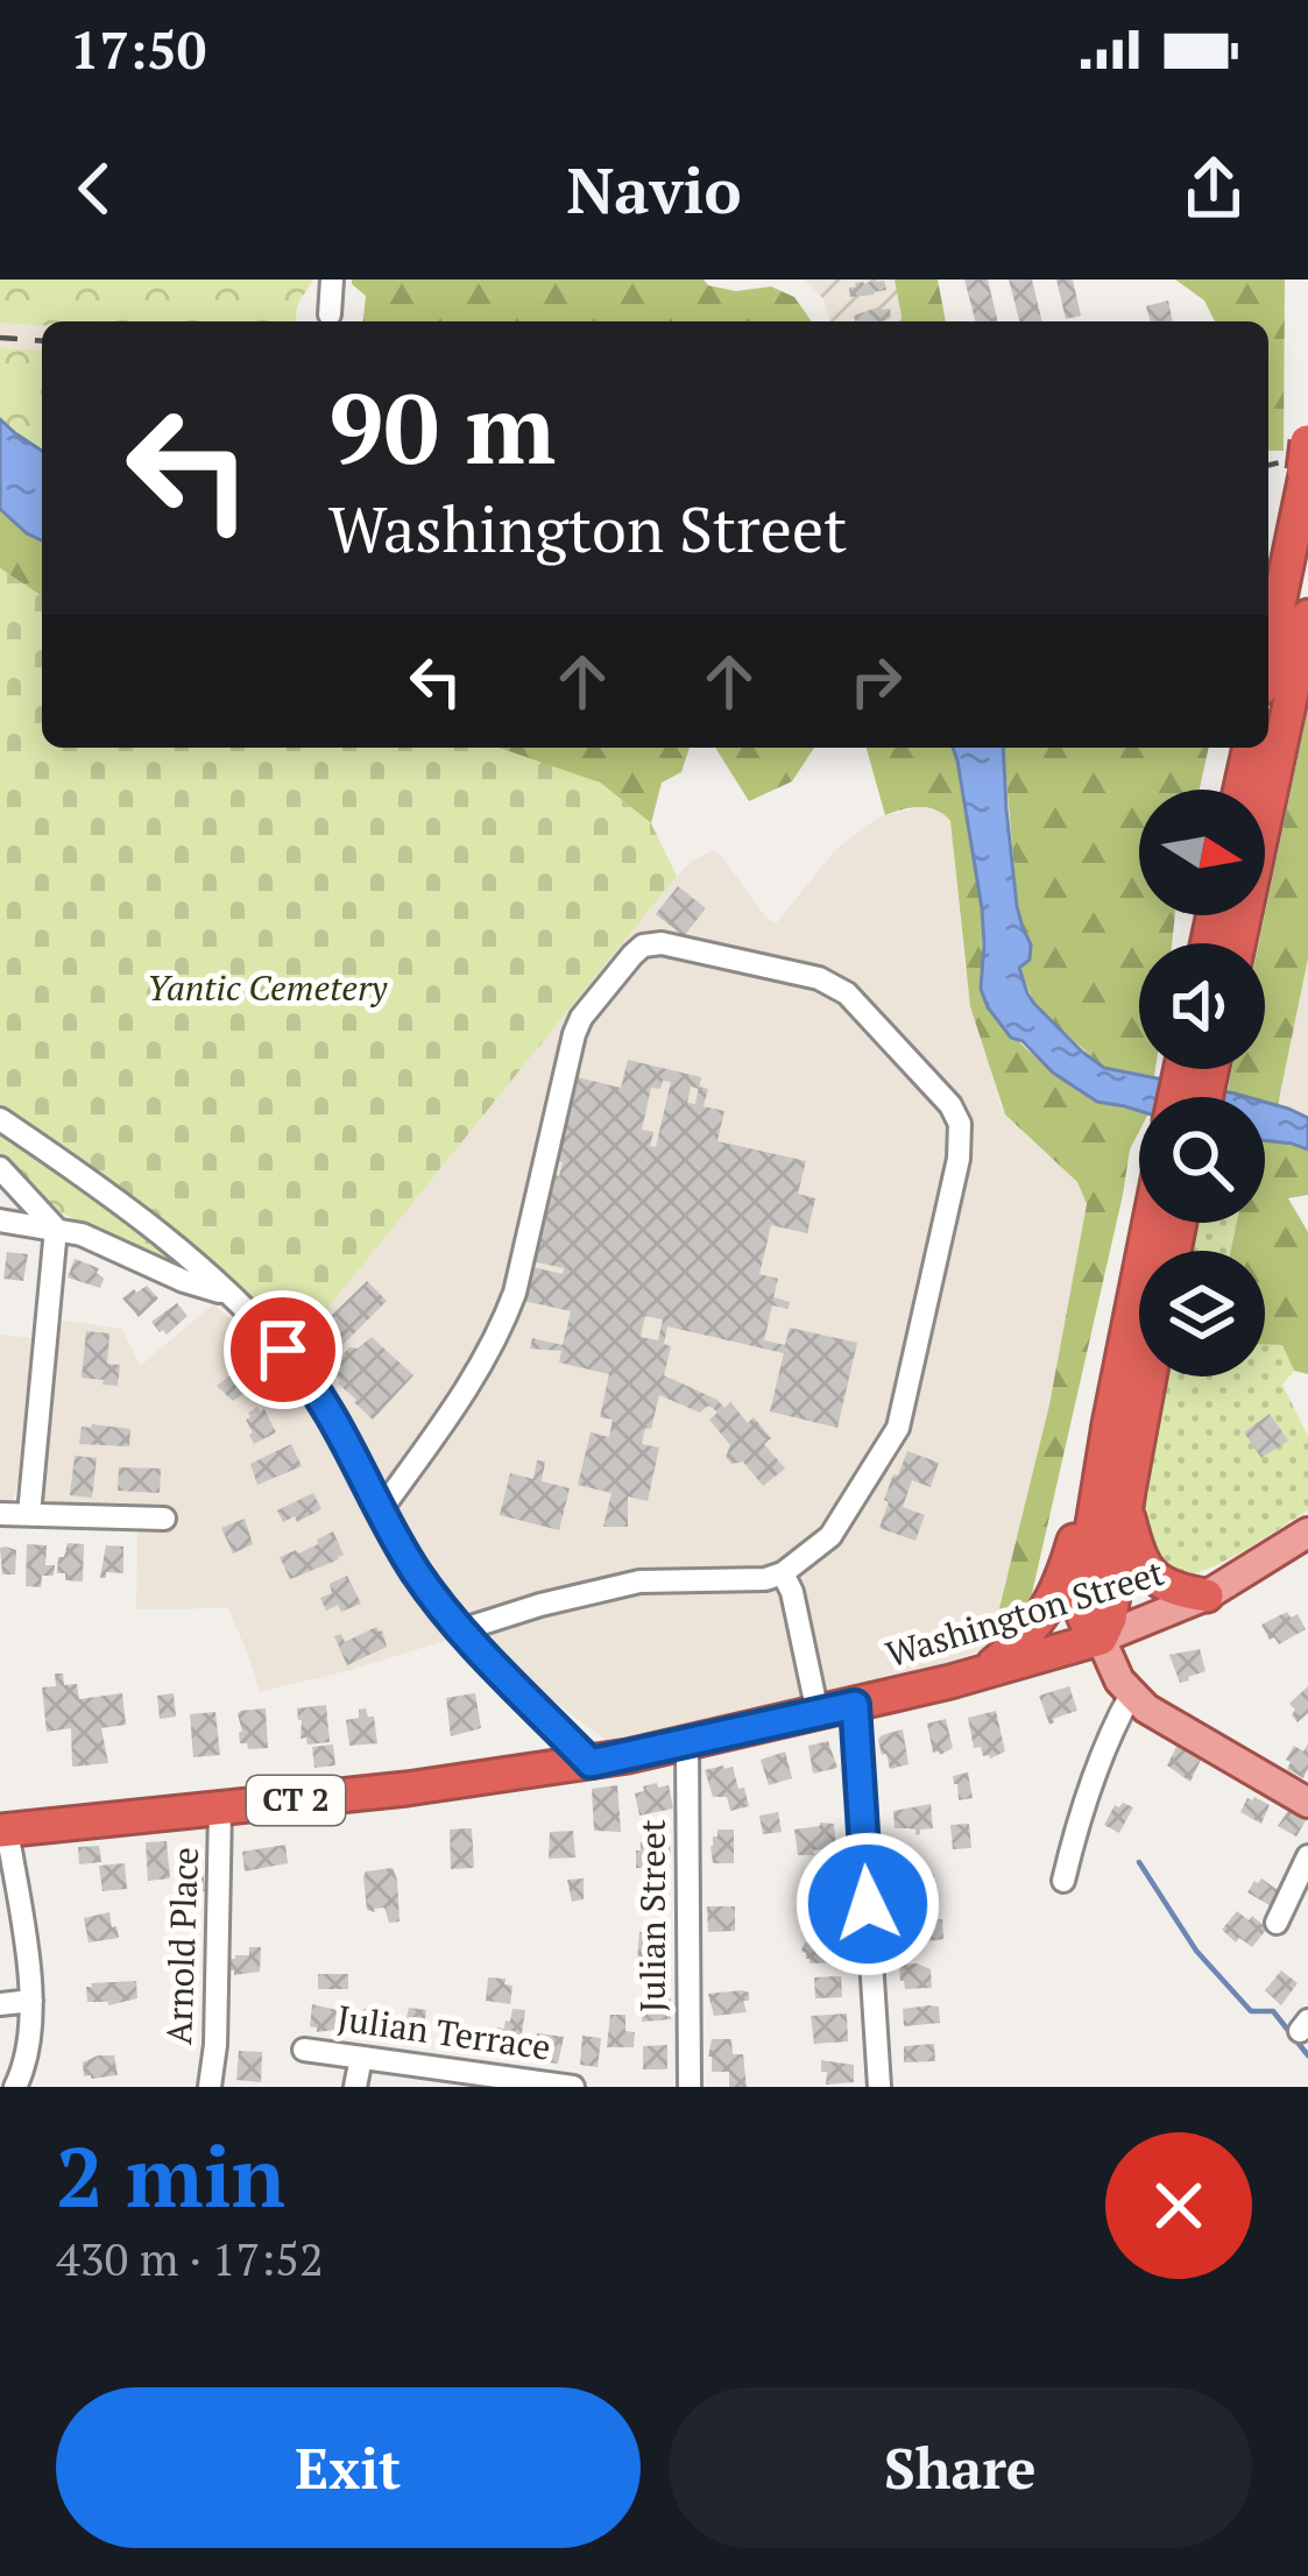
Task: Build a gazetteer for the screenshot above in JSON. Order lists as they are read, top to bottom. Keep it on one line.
{"streets":{"highway":["Washington Street","CT 2"],"street":["Julian Street","Arnold Place","Julian Terrace"]},"crossings":[["Washington Street","CT 2"],["Washington Street","Julian Street"],["Washington Street","Arnold Place"]],"parks":["Yantic Cemetery"],"north":"right","page":{"status":"17:50","header":"Navio","turn":["90 m","Washington Street"],"heading":["2 min","430 m · 17:52"],"buttons":["Exit","Share"]}}
